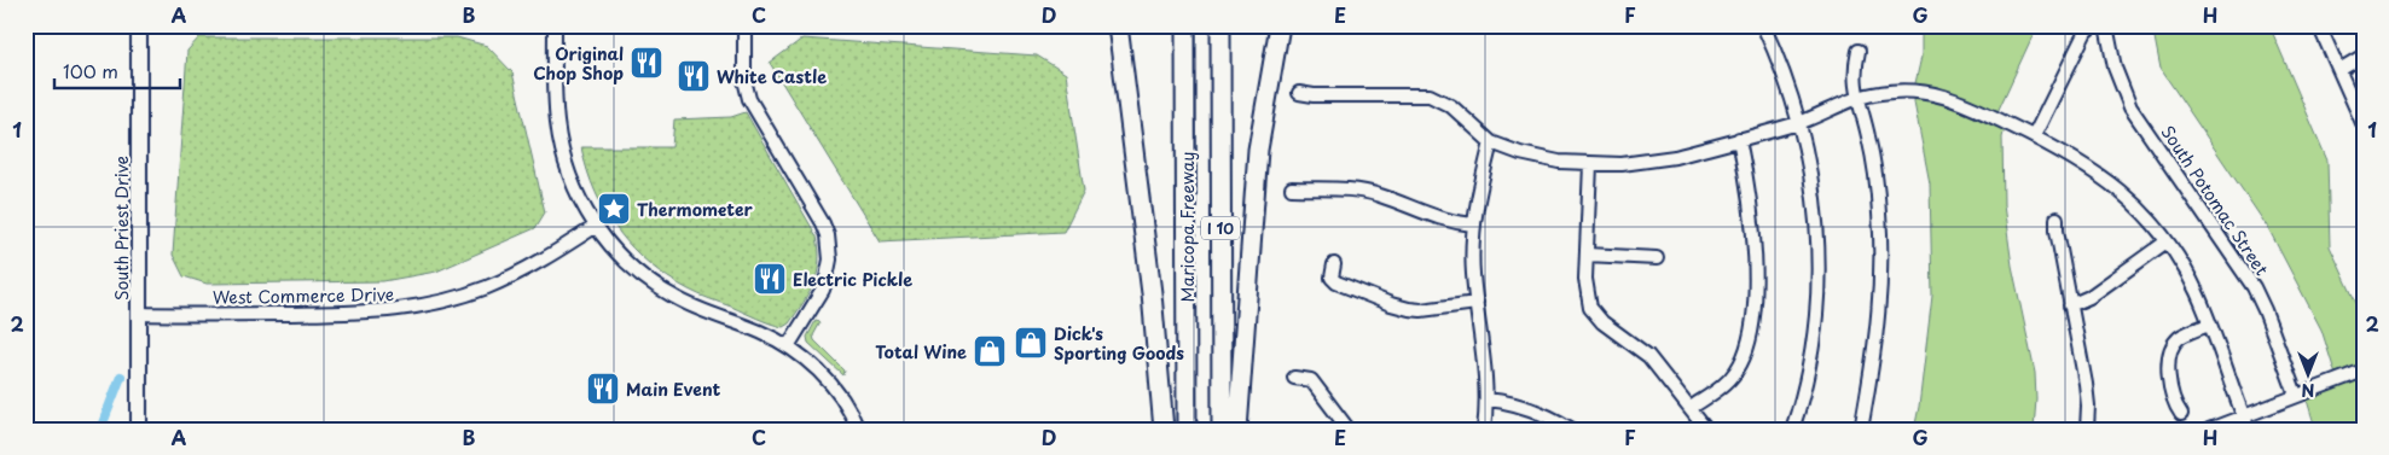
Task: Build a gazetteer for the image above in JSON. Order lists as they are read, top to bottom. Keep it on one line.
{"streets":{"highway":["Maricopa Freeway","I 10"],"main road":["South Priest Drive"],"street":["South Potomac Street","West Commerce Drive"]},"crossings":[["South Priest Drive","West Commerce Drive"]],"places":{"restaurant":["Original Chop Shop","White Castle","Electric Pickle","Main Event"],"place":["Thermometer"],"shop":["Dick's Sporting Goods","Total Wine"]},"scale_bar":"100 m","north":"bottom","grid":{"columns":["A","B","C","D","E","F","G","H"],"rows":["1","2"]}}
